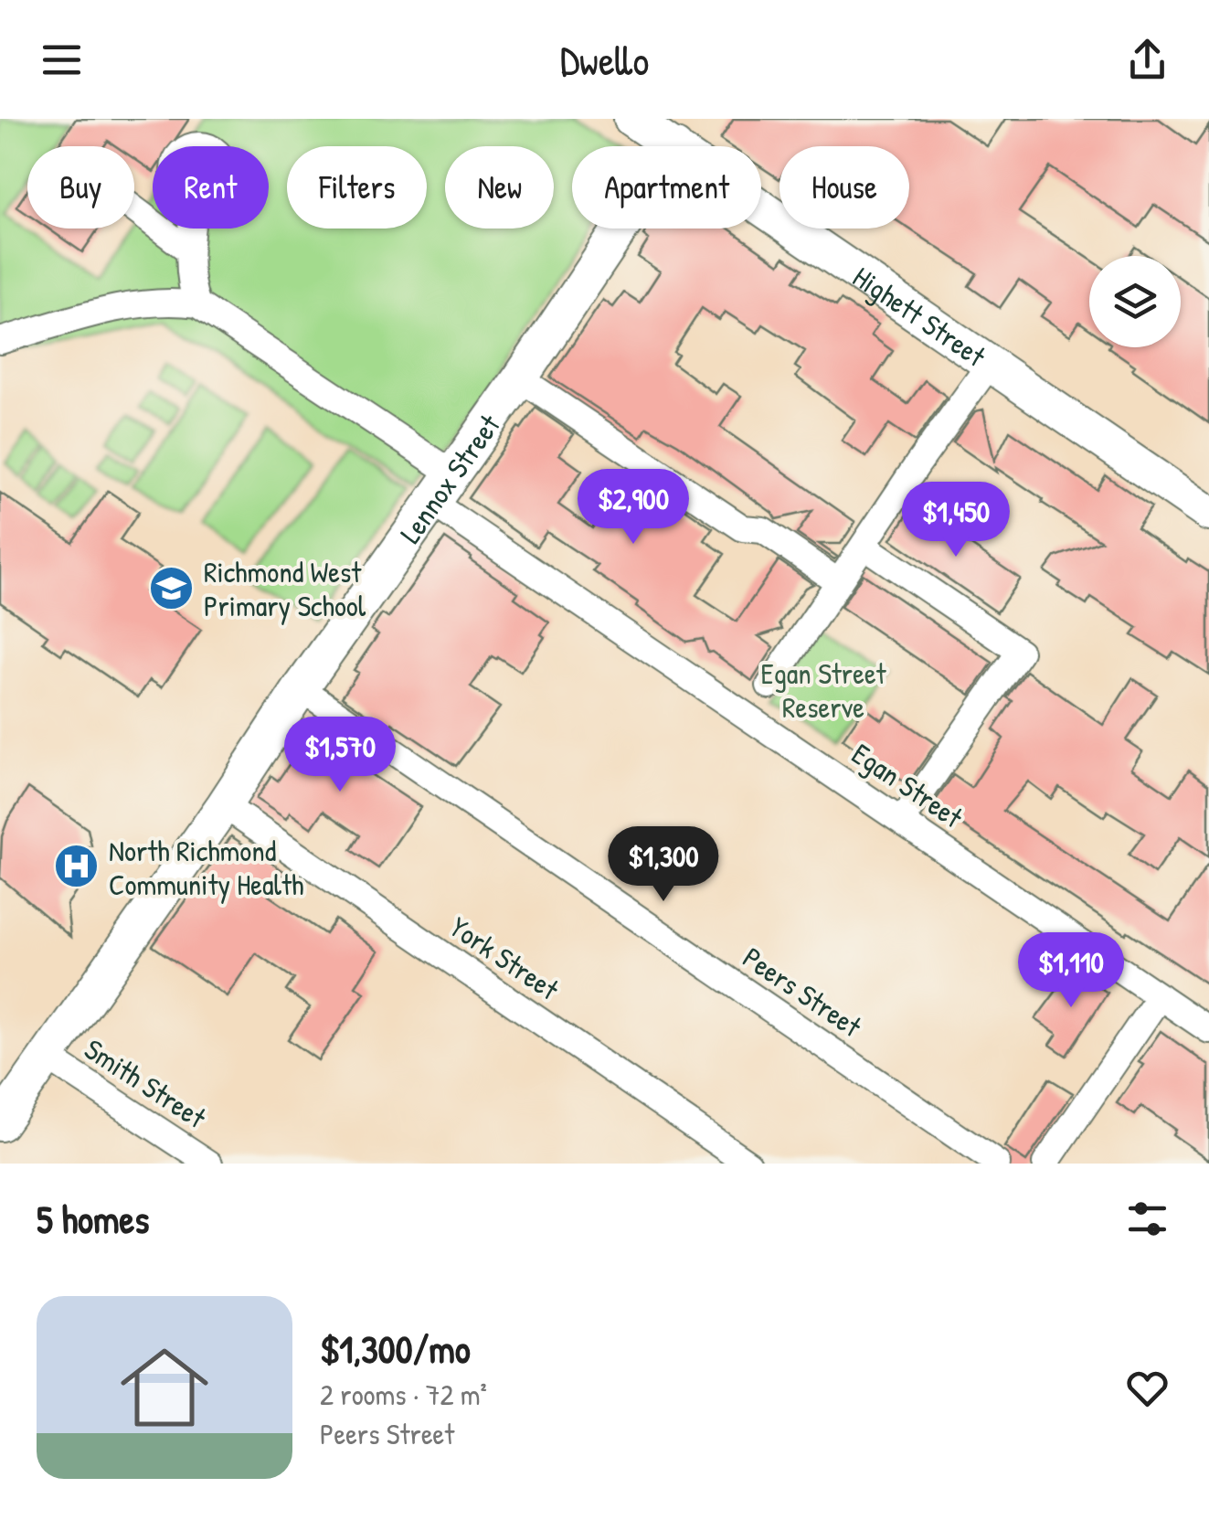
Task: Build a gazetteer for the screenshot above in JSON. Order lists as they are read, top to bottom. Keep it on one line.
{"streets":{"street":["Highett Street","Lennox Street","Egan Street","York Street","Peers Street","Smith Street"]},"crossings":[["Highett Street","Lennox Street"],["Lennox Street","Egan Street"],["Lennox Street","York Street"],["Lennox Street","Peers Street"],["Lennox Street","Smith Street"]],"parks":["Egan Street Reserve"],"places":{"school or university":["Richmond West Primary School"],"hospital":["North Richmond Community Health"]},"page":{"header":"Dwello","chip":["Buy","Rent","Filters","New","Apartment","House"],"price":["$2,900","$1,450","$1,570","$1,300","$1,110"],"heading":"5 homes","list":[{"name":"$1,300/mo","note":"2 rooms · 72 m² · Peers Street"}]}}
